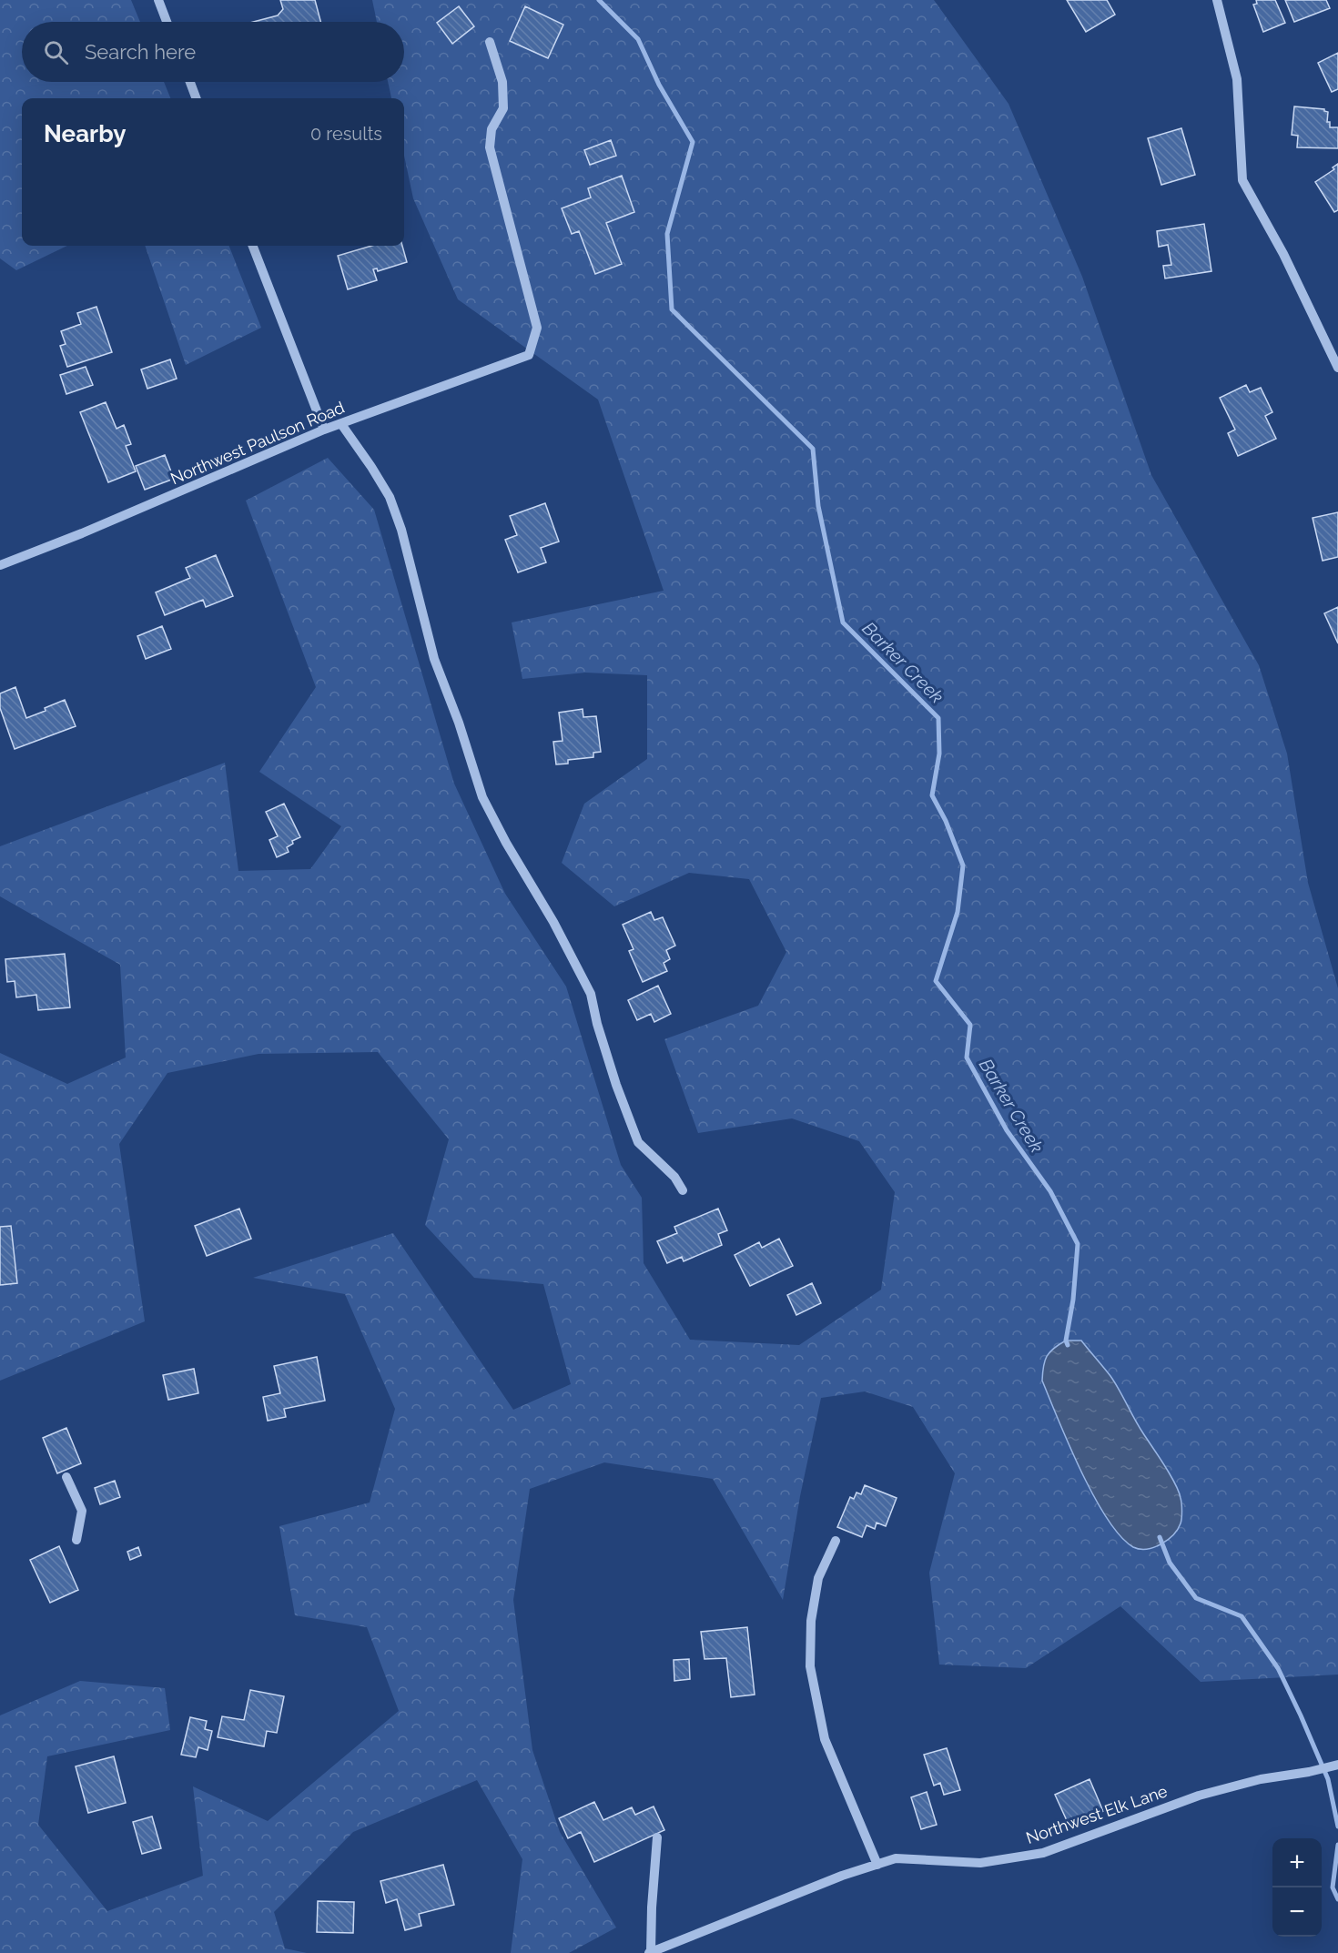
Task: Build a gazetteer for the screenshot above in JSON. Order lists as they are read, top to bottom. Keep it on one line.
{"streets":{"street":["Northwest Paulson Road","Northwest Elk Lane"]},"water":["Barker Creek"],"page":{"search":"Search here","heading":["Nearby","0 results"],"map_buttons":["+","−"]}}
